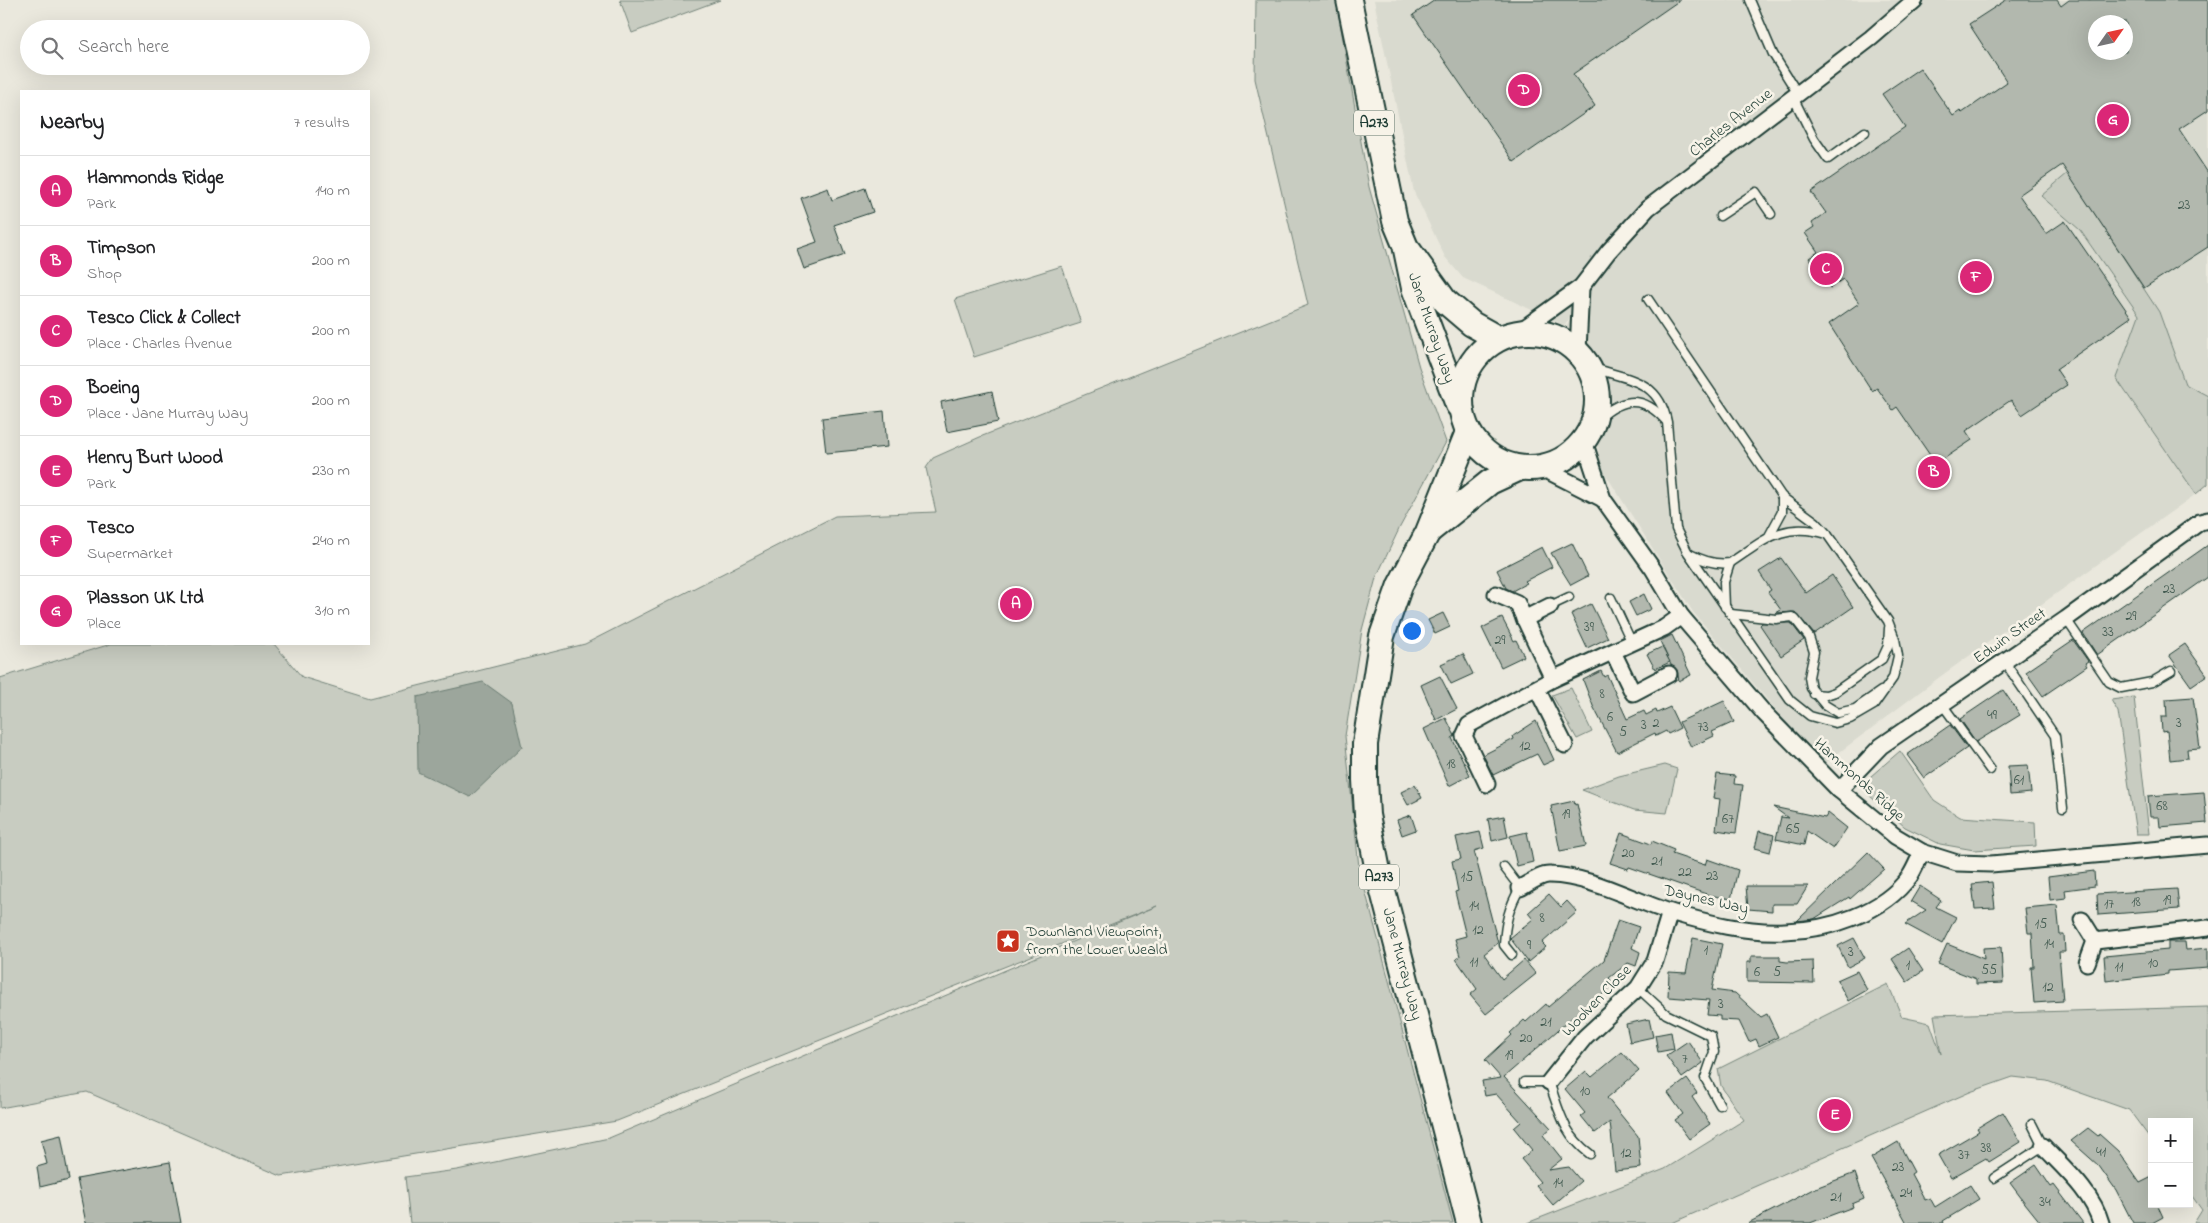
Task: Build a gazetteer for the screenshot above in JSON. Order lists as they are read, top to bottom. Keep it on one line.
{"streets":{"main road":["A273","Jane Murray Way"],"street":["Charles Avenue","Edwin Street","Hammonds Ridge","Daynes Way","Woolven Close"]},"crossings":[["Charles Avenue","Jane Murray Way"],["Charles Avenue","Hammonds Ridge"],["Jane Murray Way","Hammonds Ridge"],["Edwin Street","Hammonds Ridge"],["Hammonds Ridge","Daynes Way"],["Daynes Way","Woolven Close"]],"places":{"place":["Downland Viewpoint, from the Lower Weald"]},"house_numbers":["23","23","29","39","33","29","8","49","6","2","3","3","73","5","12","18","61","68","19","67","65","20","21","22","23","15","19","18","17","14","8","15","12","14","9","1","3","11","10","1","11","55","6","5","12","3","21","20","19","7","10","38","41","12","37","23","14","24","21","34"],"north":"top right","page":{"search":"Search here","pins":["D","G","C","F","B","A","E"],"heading":["Nearby","7 results"],"list":[{"mark":"A","name":"Hammonds Ridge","note":"Park","value":"140 m"},{"mark":"B","name":"Timpson","note":"Shop","value":"200 m"},{"mark":"C","name":"Tesco Click & Collect","note":"Place · Charles Avenue","value":"200 m"},{"mark":"D","name":"Boeing","note":"Place · Jane Murray Way","value":"200 m"},{"mark":"E","name":"Henry Burt Wood","note":"Park","value":"230 m"},{"mark":"F","name":"Tesco","note":"Supermarket","value":"240 m"},{"mark":"G","name":"Plasson UK Ltd","note":"Place","value":"310 m"}],"map_buttons":["+","−"]}}
